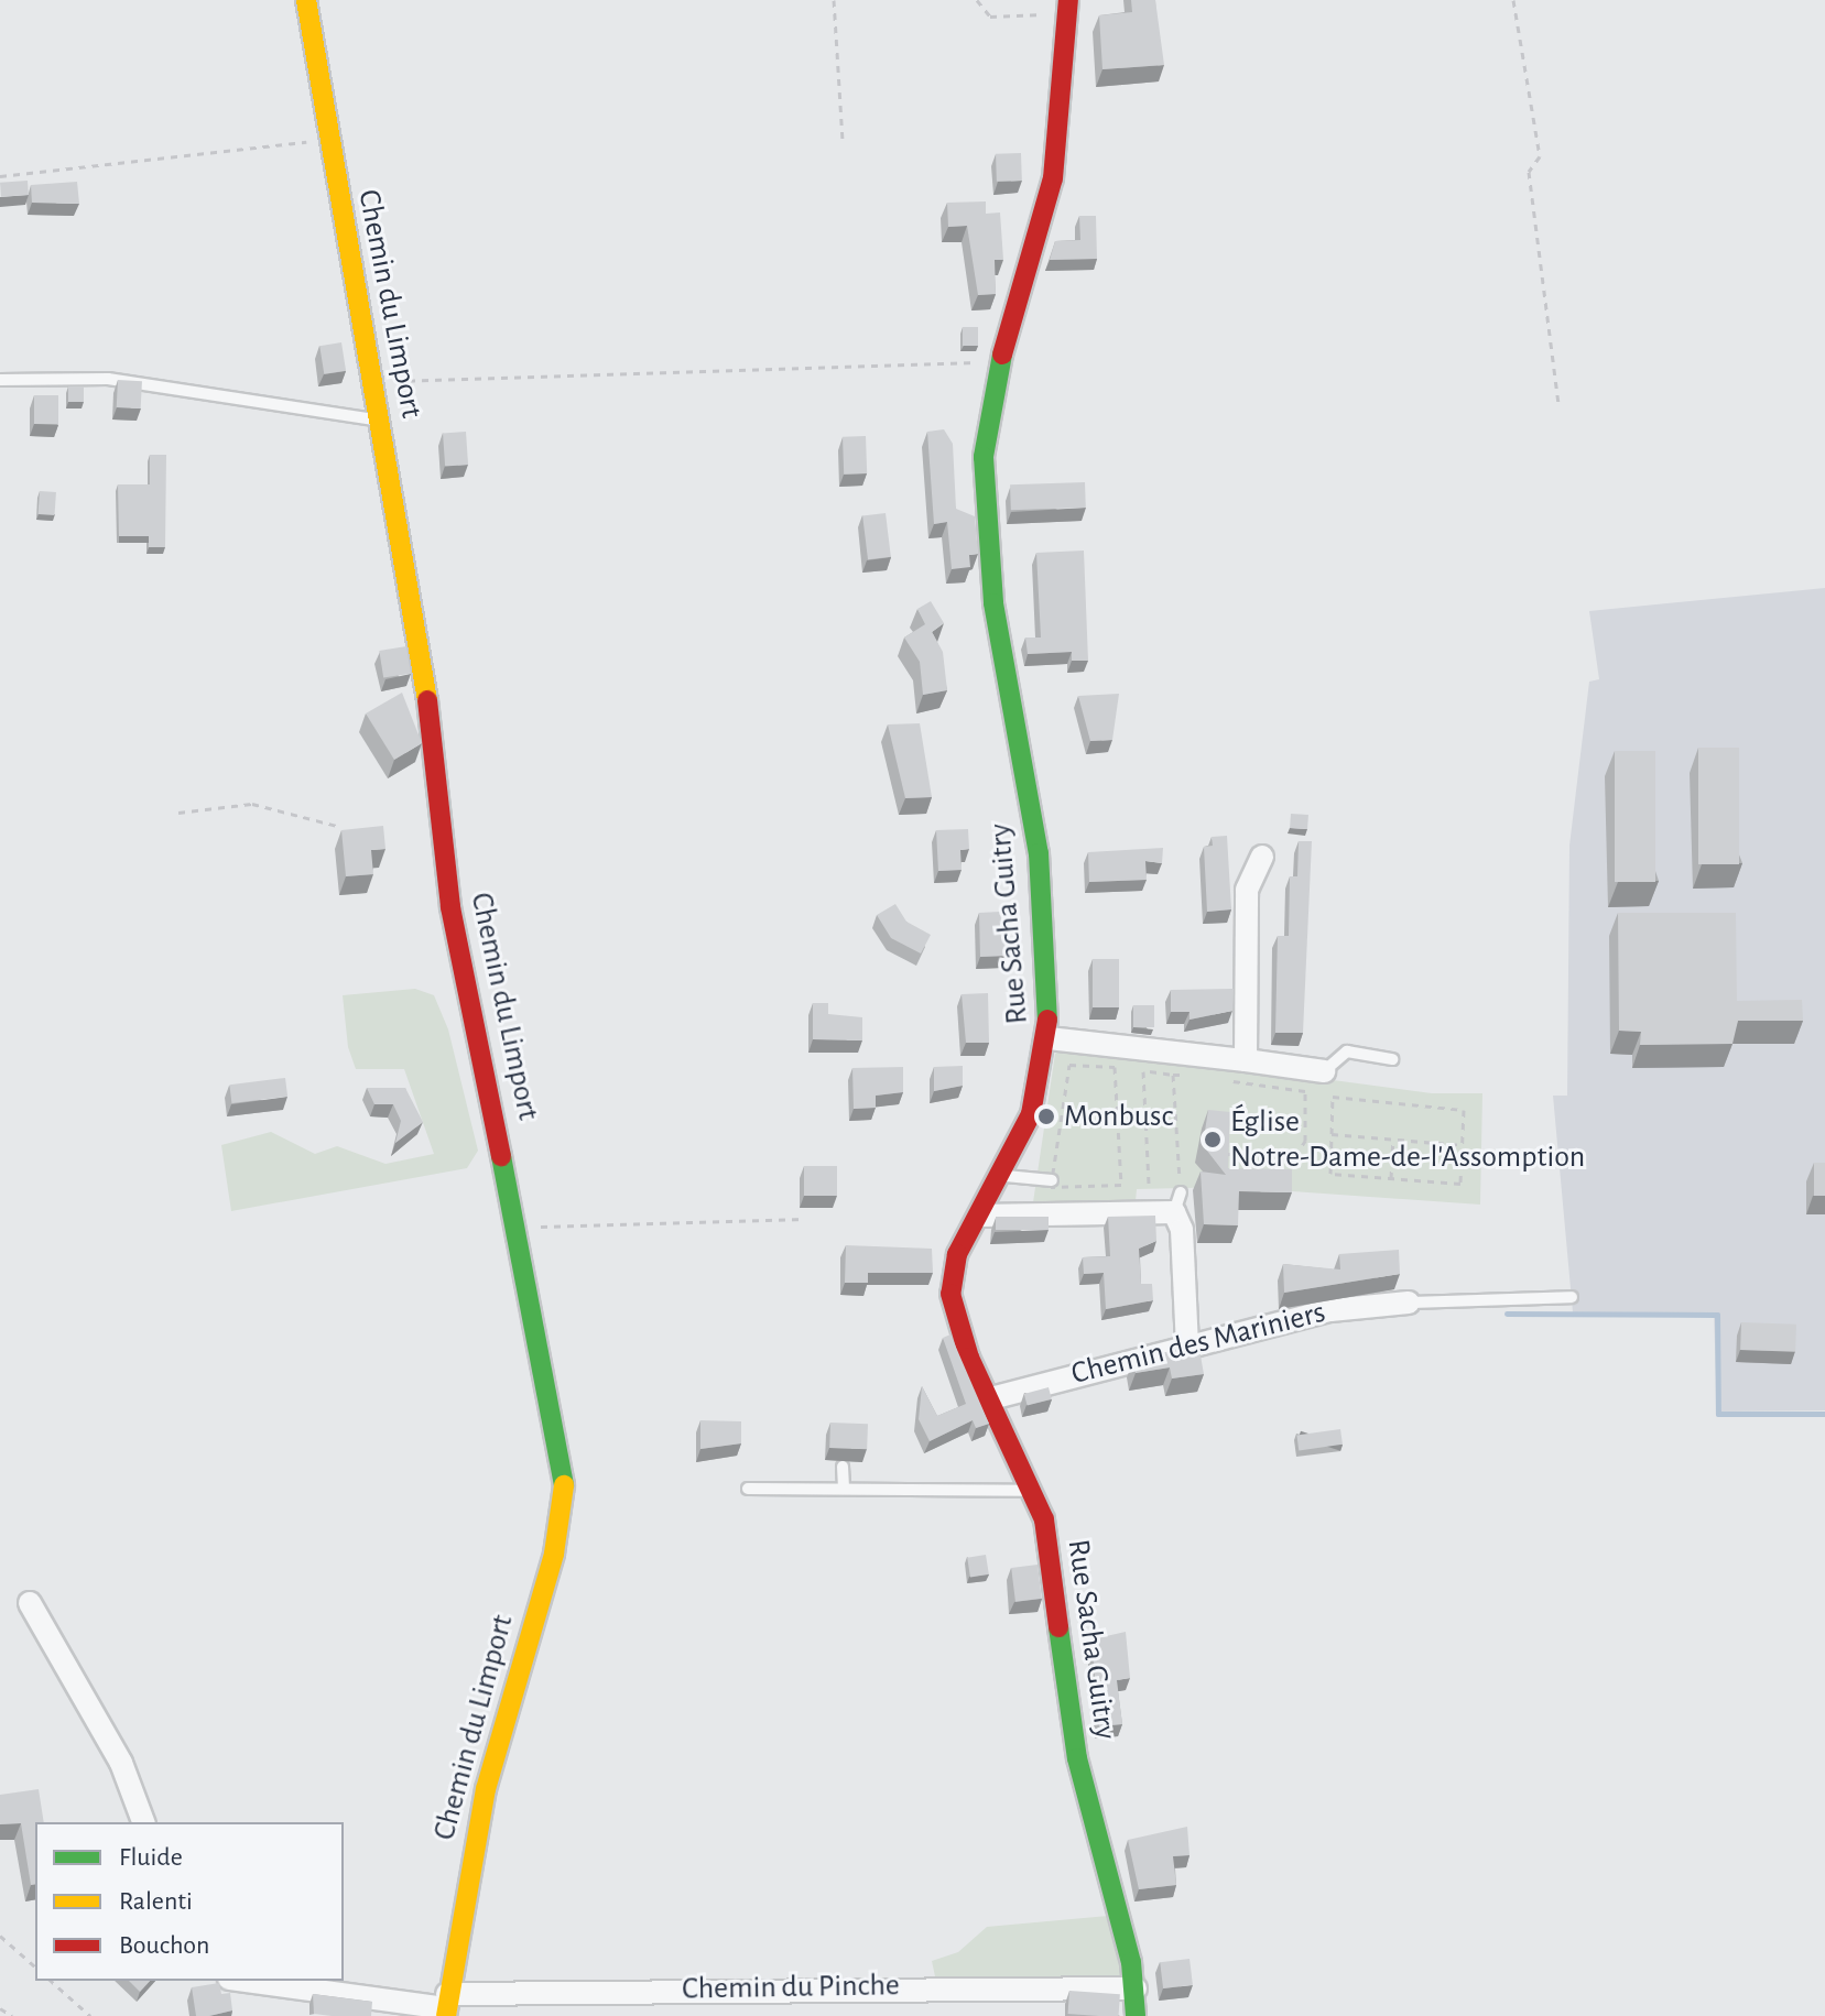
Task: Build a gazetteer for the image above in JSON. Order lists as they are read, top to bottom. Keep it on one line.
{"streets":{"street":["Chemin du Limport","Rue Sacha Guitry","Chemin des Mariniers","Chemin du Pinche"]},"crossings":[["Chemin du Limport","Chemin du Pinche"],["Rue Sacha Guitry","Chemin des Mariniers"],["Rue Sacha Guitry","Chemin du Pinche"]],"places":["Monbusc","Église Notre-Dame-de-l'Assomption"],"legend":["Fluide","Ralenti","Bouchon"]}
